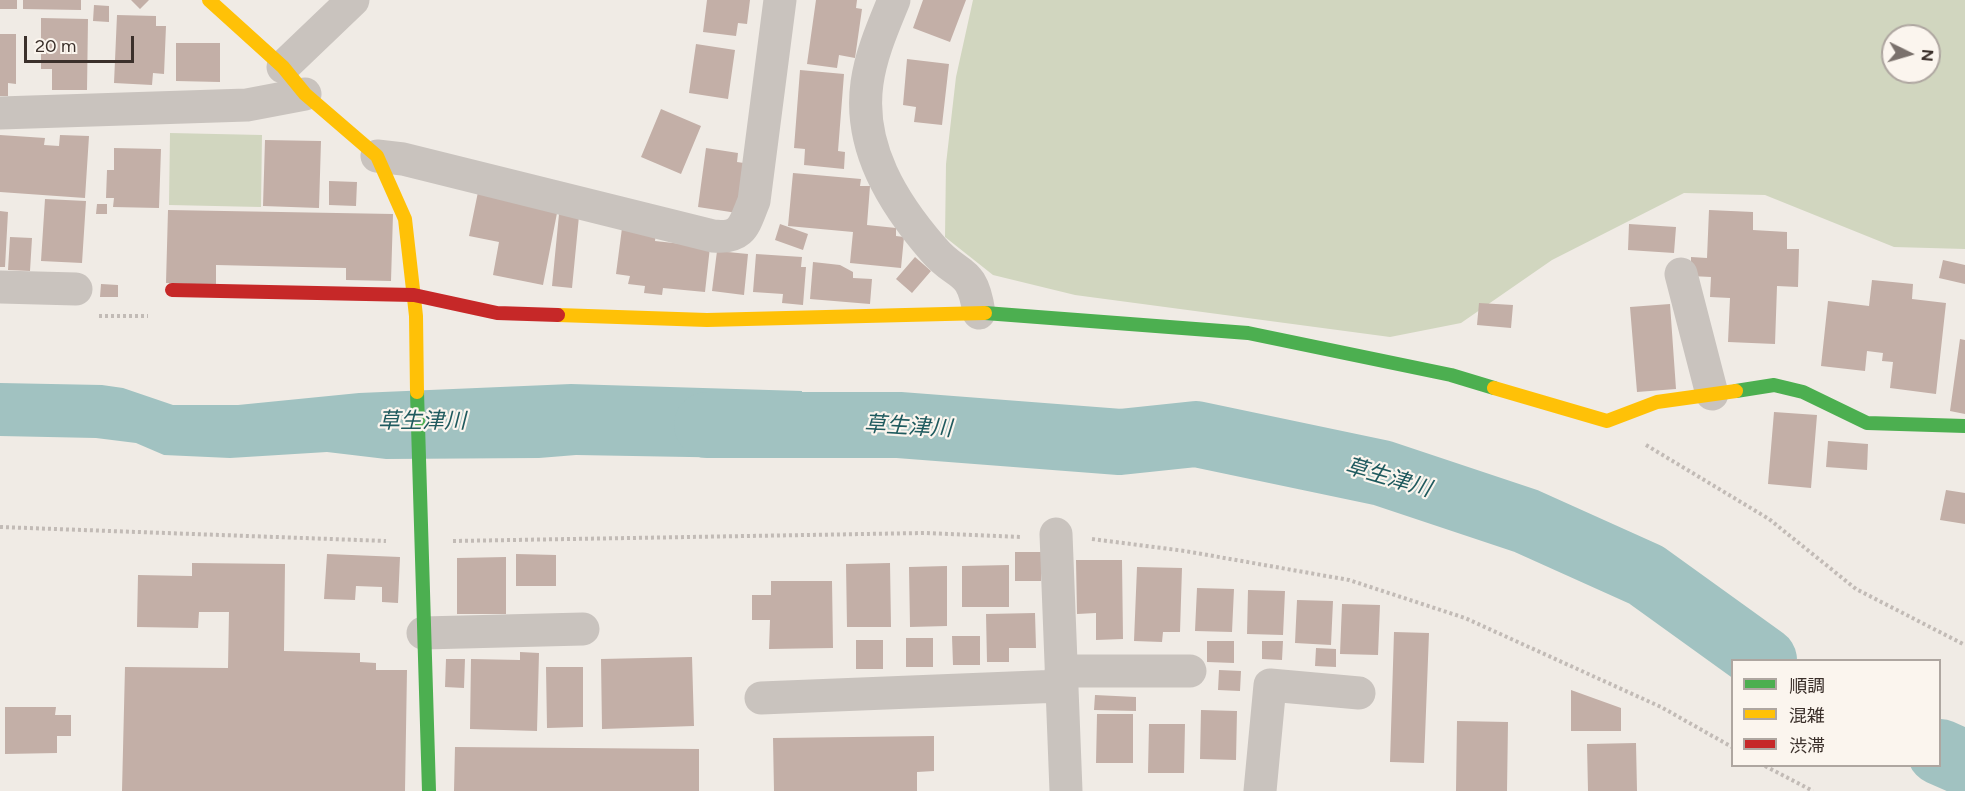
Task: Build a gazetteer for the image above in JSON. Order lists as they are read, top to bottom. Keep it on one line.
{"water":["草生津川"],"legend":["順調","混雑","渋滞"],"scale_bar":"20 m","north":"right"}
